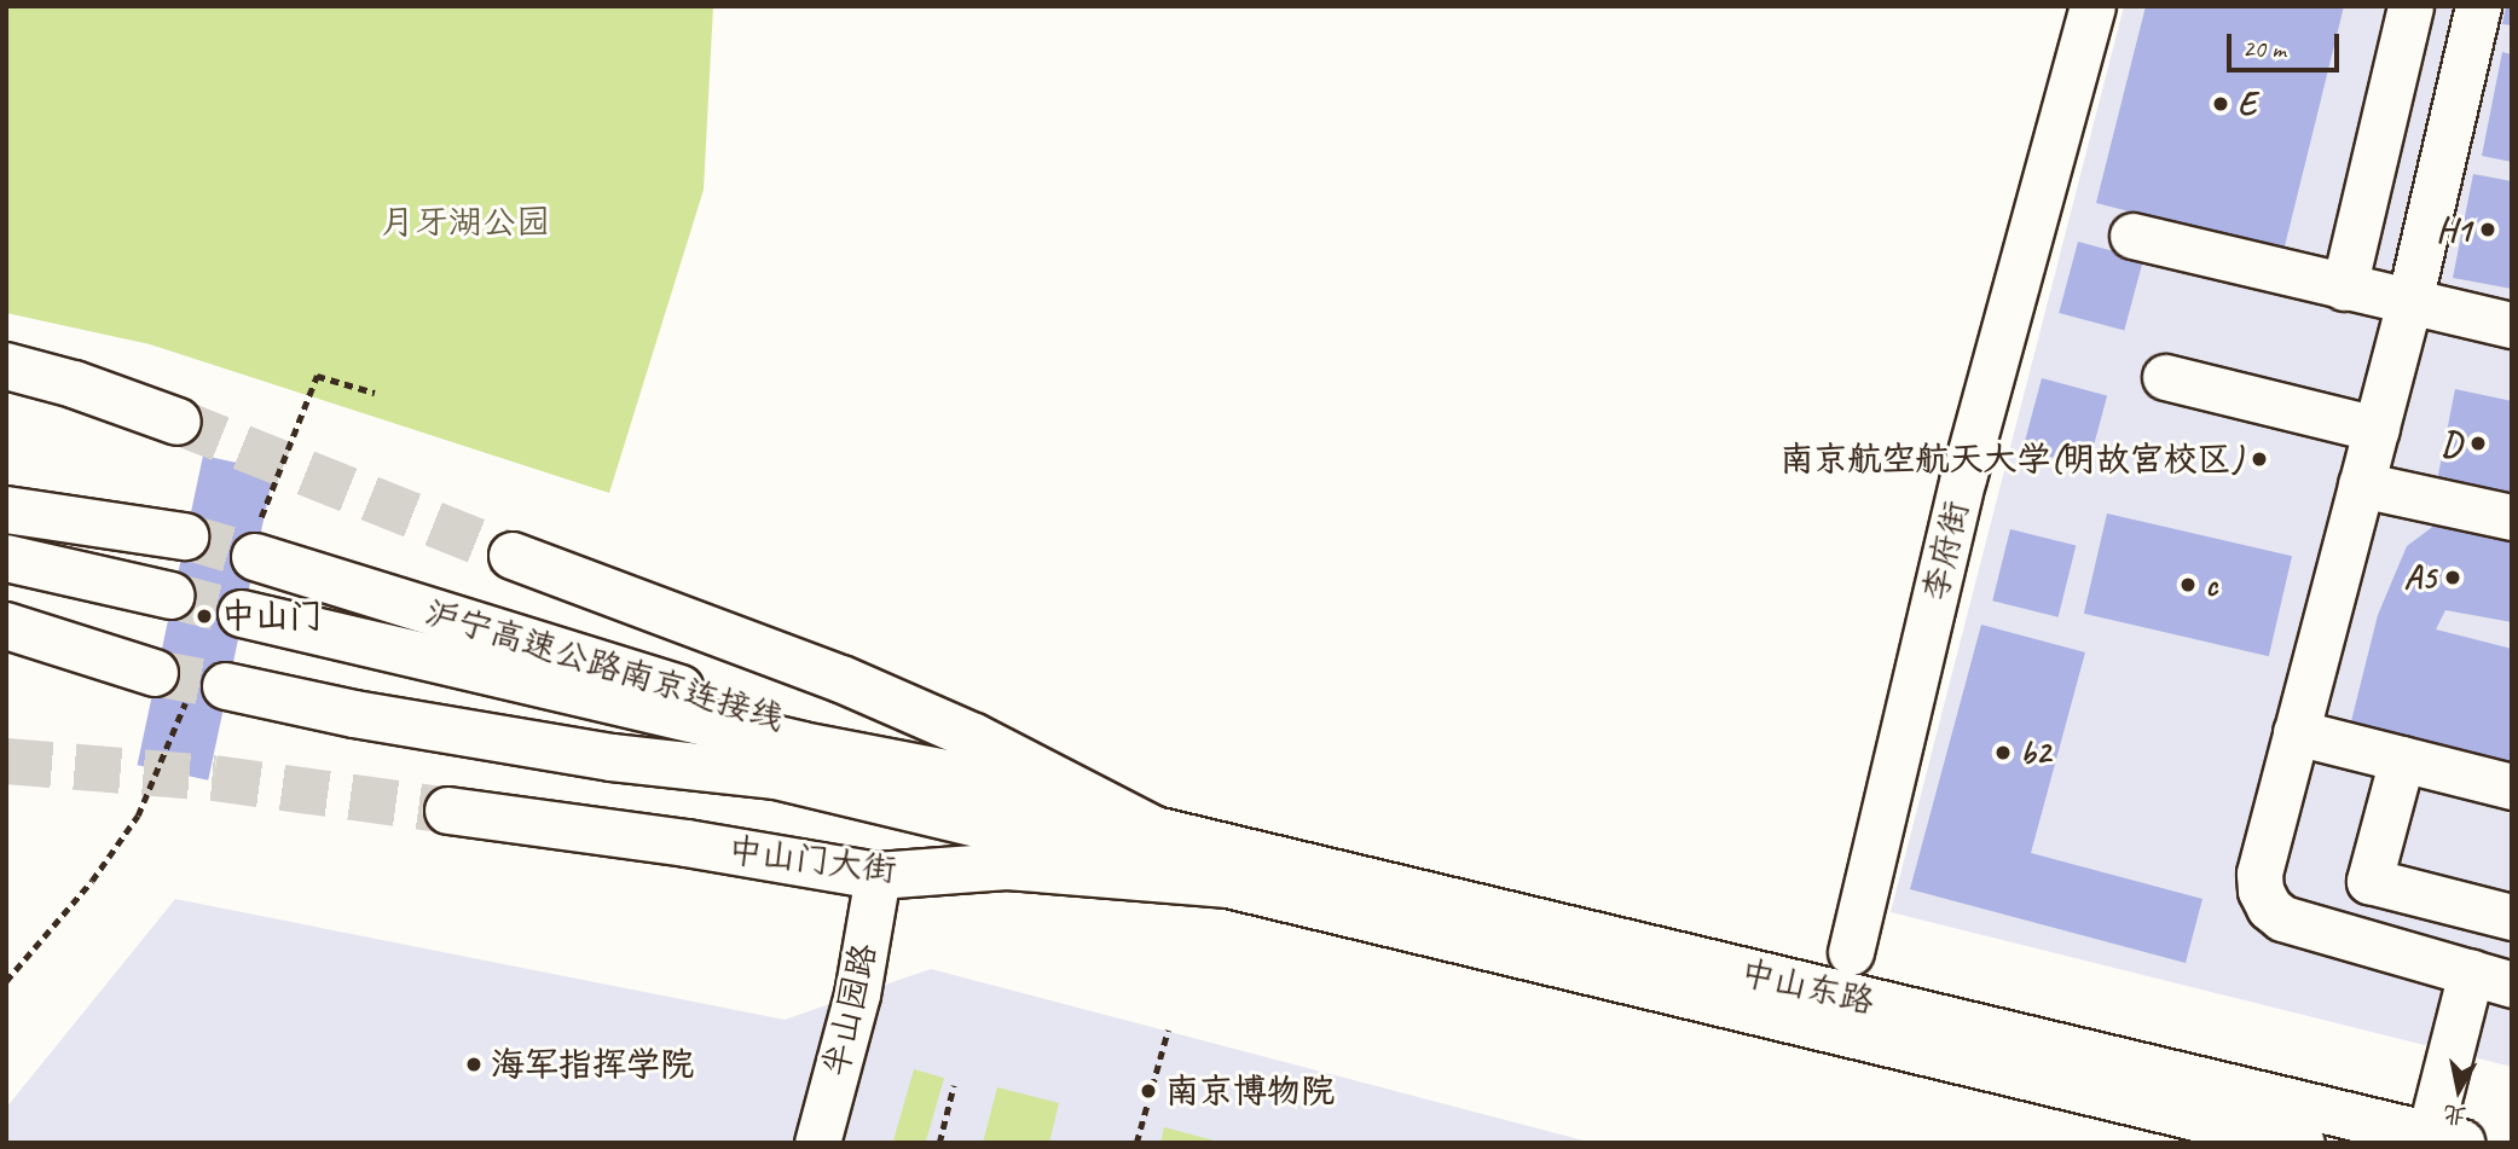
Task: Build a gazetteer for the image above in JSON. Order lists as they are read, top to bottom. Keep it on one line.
{"streets":{"main road":["沪宁高速公路南京连接线","中山门大街","中山东路"],"street":["李府街","半山园路"]},"crossings":[["沪宁高速公路南京连接线","中山门大街"],["沪宁高速公路南京连接线","中山东路"],["中山门大街","中山东路"],["中山门大街","半山园路"]],"parks":["月牙湖公园"],"places":["E","H1","D","南京航空航天大学(明故宫校区)","A5","c","中山门","b2","海军指挥学院","南京博物院"],"scale_bar":"20 m","north":"bottom"}
